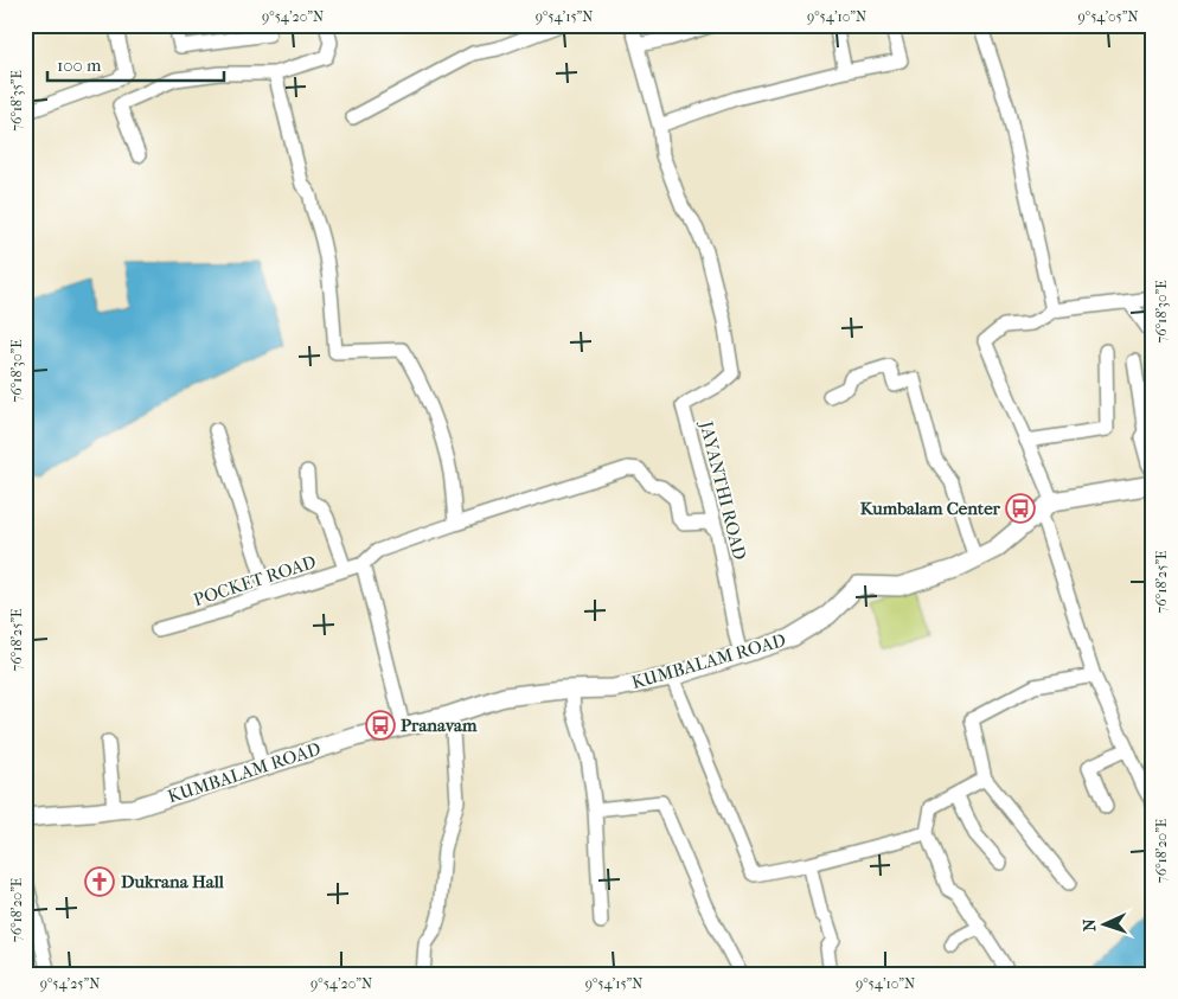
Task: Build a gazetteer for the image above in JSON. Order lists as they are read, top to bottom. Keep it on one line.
{"streets":{"main road":["KUMBALAM ROAD"],"street":["JAYANTHI ROAD","POCKET ROAD"]},"crossings":[["JAYANTHI ROAD","POCKET ROAD"],["JAYANTHI ROAD","KUMBALAM ROAD"]],"places":{"bus stop":["Kumbalam Center","Pranavam"],"church":["Dukrana Hall"]},"scale_bar":"100 m","north":"left","coordinates":["9°54'20\"N","9°54'15\"N","9°54'10\"N","9°54'05\"N","76°18'35\"E","76°18'30\"E","76°18'25\"E","76°18'20\"E","9°54'25\"N"]}
